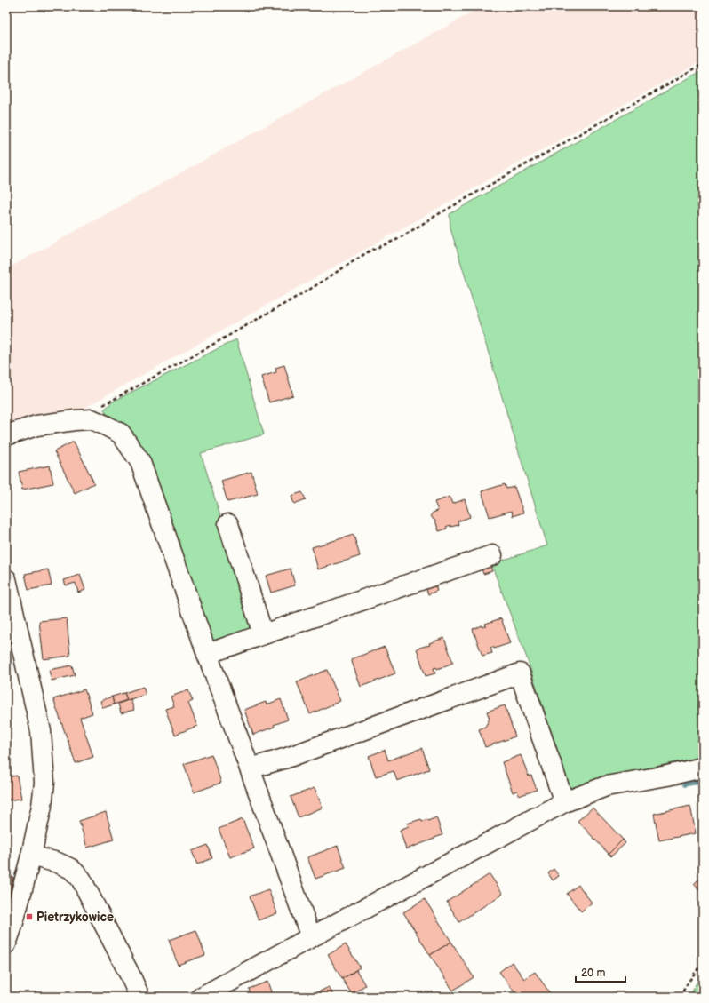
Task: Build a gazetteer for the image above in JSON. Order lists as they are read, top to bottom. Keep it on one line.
{"places":{"transit":["Pietrzykowice"]},"scale_bar":"20 m"}
